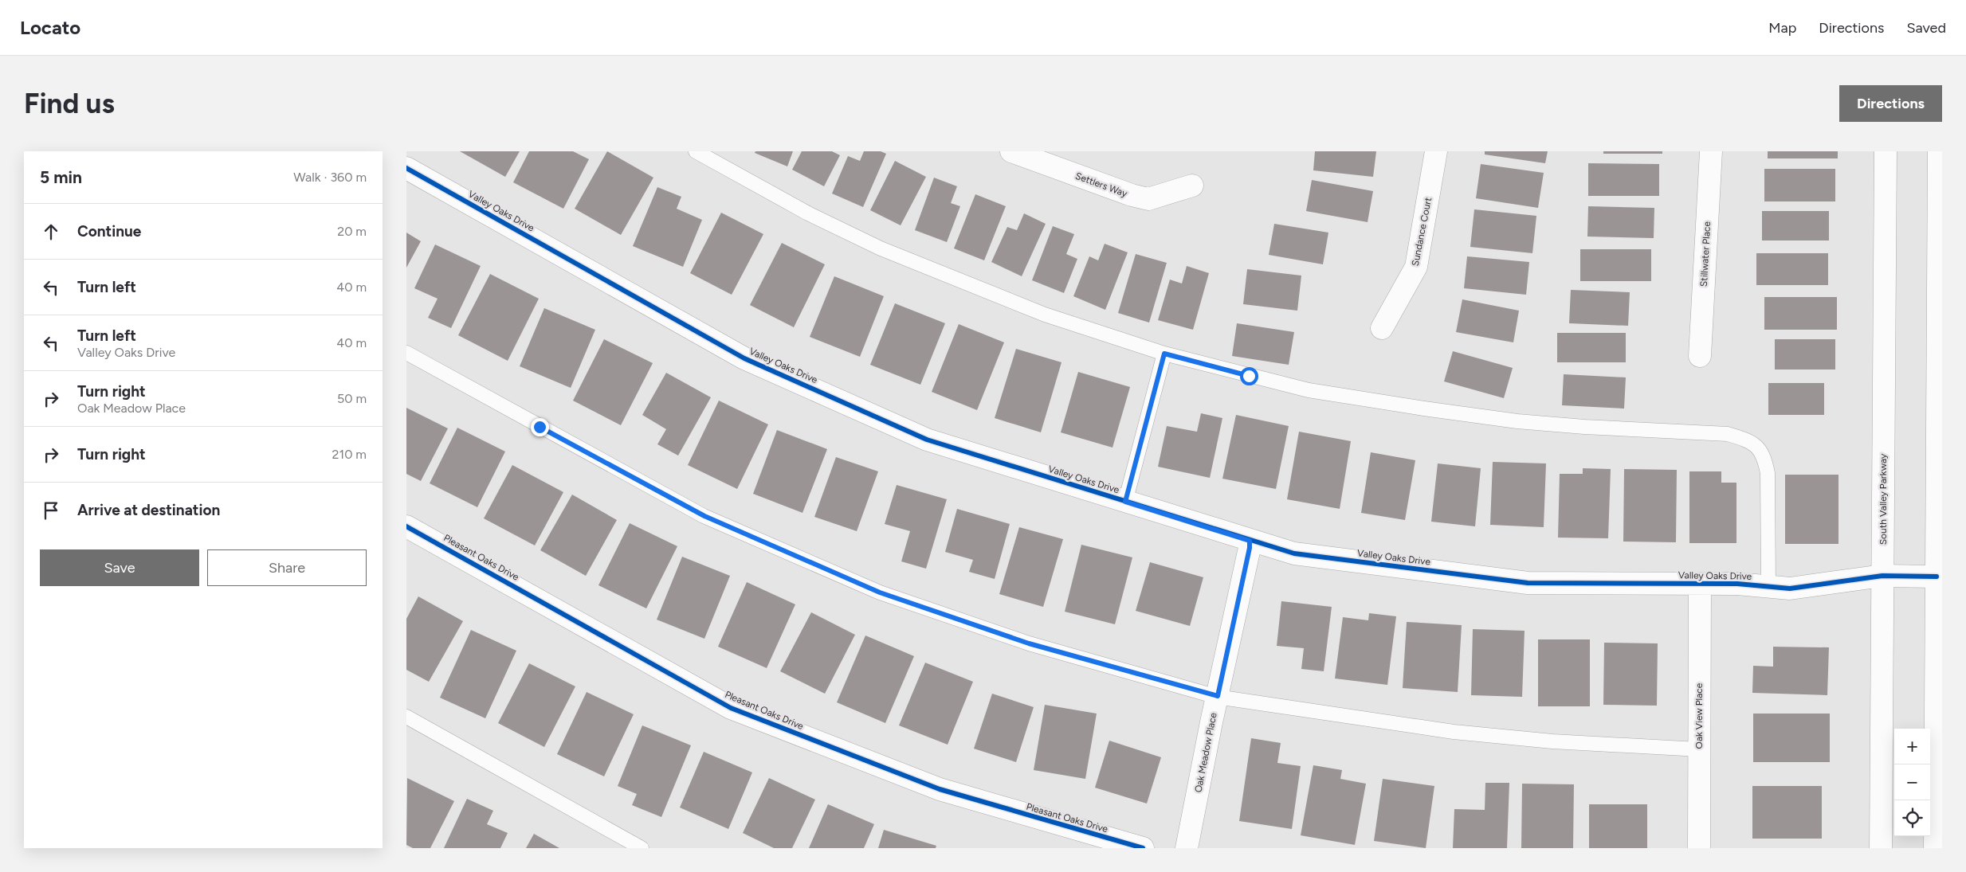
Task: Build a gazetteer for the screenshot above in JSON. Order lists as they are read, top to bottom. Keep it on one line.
{"streets":{"street":["Settlers Way","Valley Oaks Drive","Sundance Court","Stillwater Place","South Valley Parkway","Pleasant Oaks Drive","Oak View Place","Oak Meadow Place"]},"crossings":[["Valley Oaks Drive","South Valley Parkway"],["Valley Oaks Drive","Oak View Place"],["Valley Oaks Drive","Oak Meadow Place"]],"page":{"header":"Locato","nav":["Map","Directions","Saved"],"buttons":["Directions",["Save","Share"]],"title":"Find us","heading":["5 min","Walk · 360 m"],"list":[["Continue","20 m"],["Turn left","40 m"],["Turn left","Valley Oaks Drive","40 m"],["Turn right","Oak Meadow Place","50 m"],["Turn right","210 m"],"Arrive at destination"],"map_buttons":["+","−"]}}
